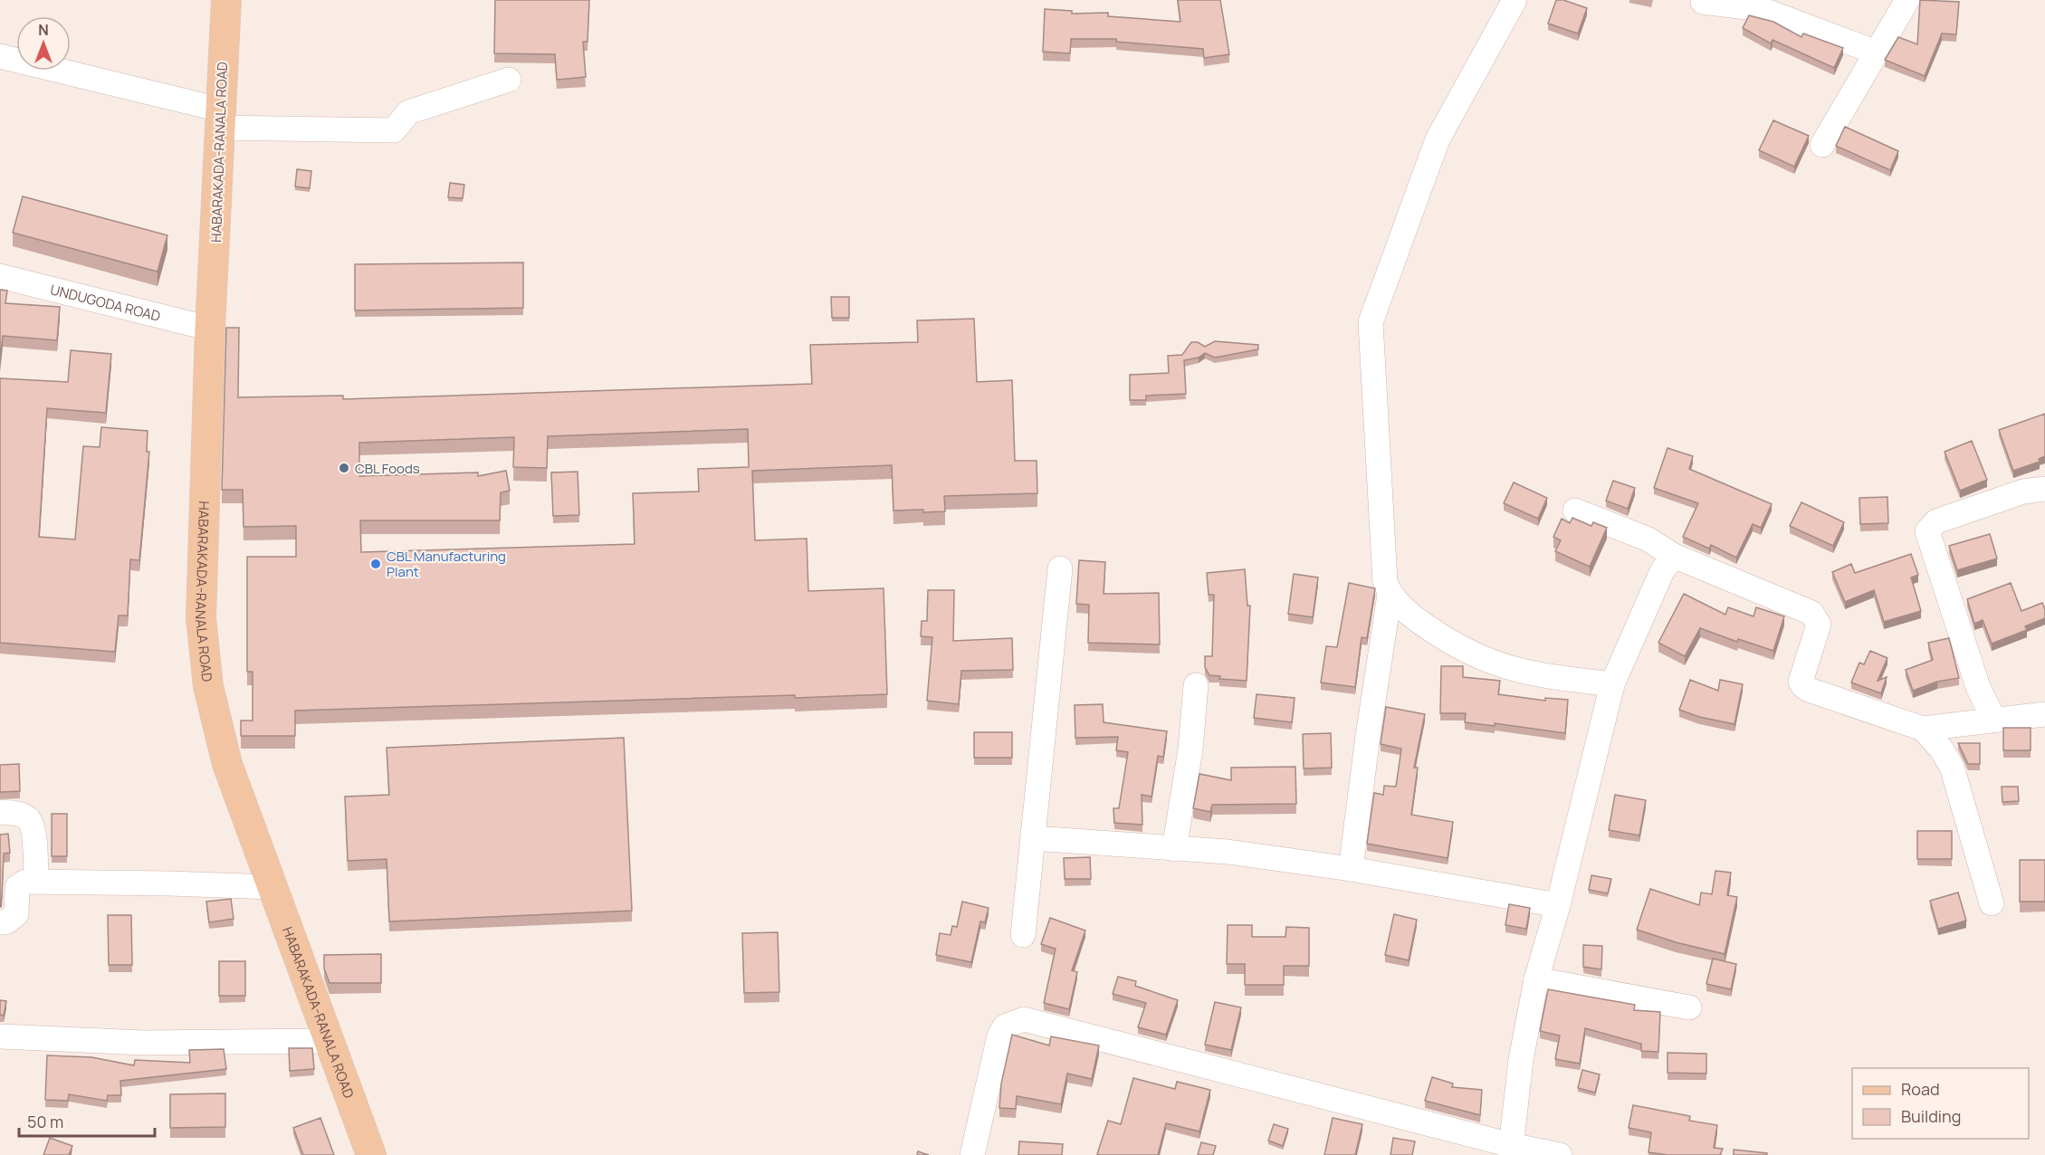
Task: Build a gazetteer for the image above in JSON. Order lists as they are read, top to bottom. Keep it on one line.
{"streets":{"main road":["HABARAKADA-RANALA ROAD"],"street":["UNDUGODA ROAD"]},"crossings":[["HABARAKADA-RANALA ROAD","UNDUGODA ROAD"]],"places":["CBL Foods","CBL Manufacturing Plant"],"legend":["Road","Building"],"scale_bar":"50 m","north":"top"}
